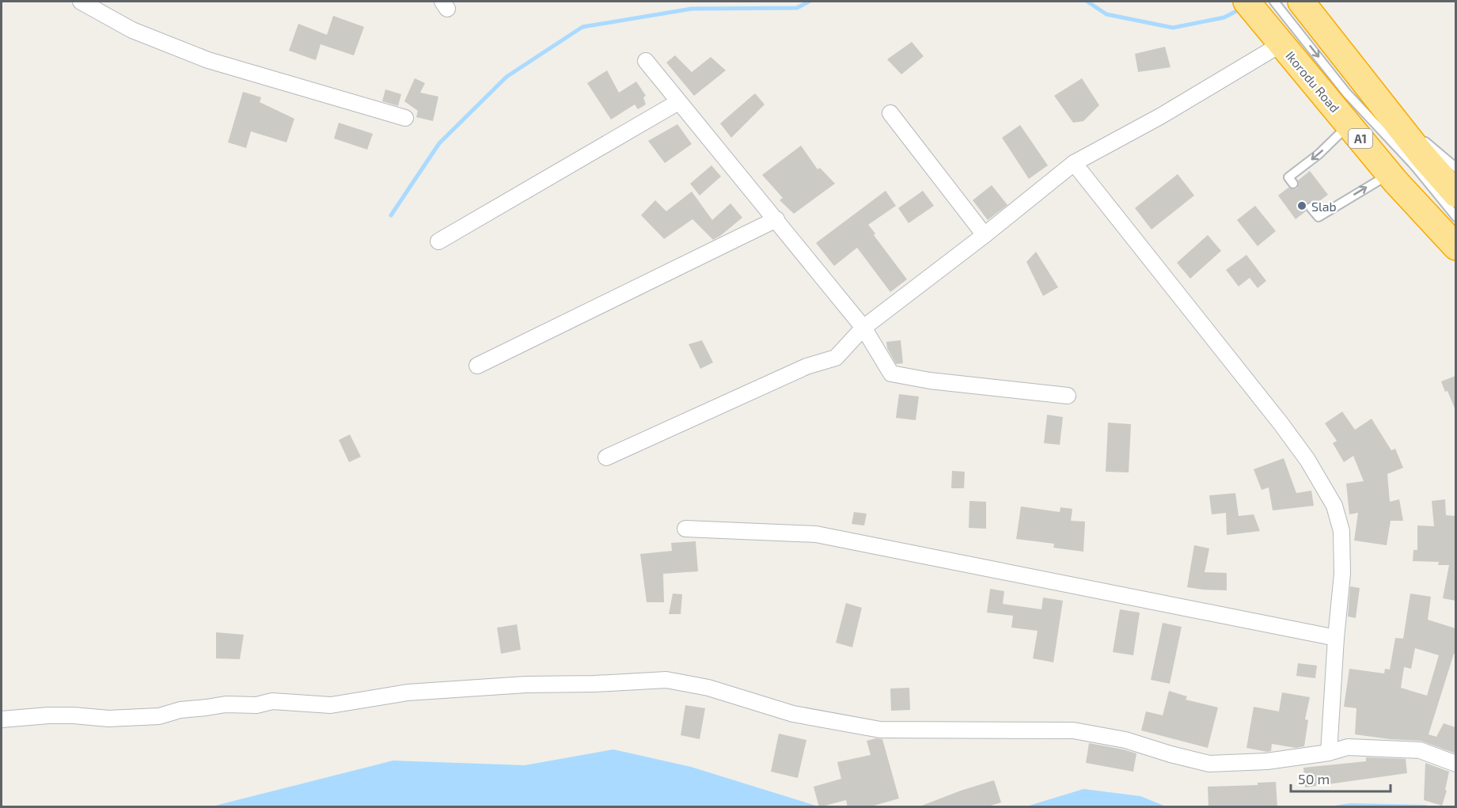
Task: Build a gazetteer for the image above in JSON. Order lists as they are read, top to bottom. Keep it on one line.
{"streets":{"highway":["Ikorodu Road","A1"]},"places":["Slab"],"scale_bar":"50 m"}
